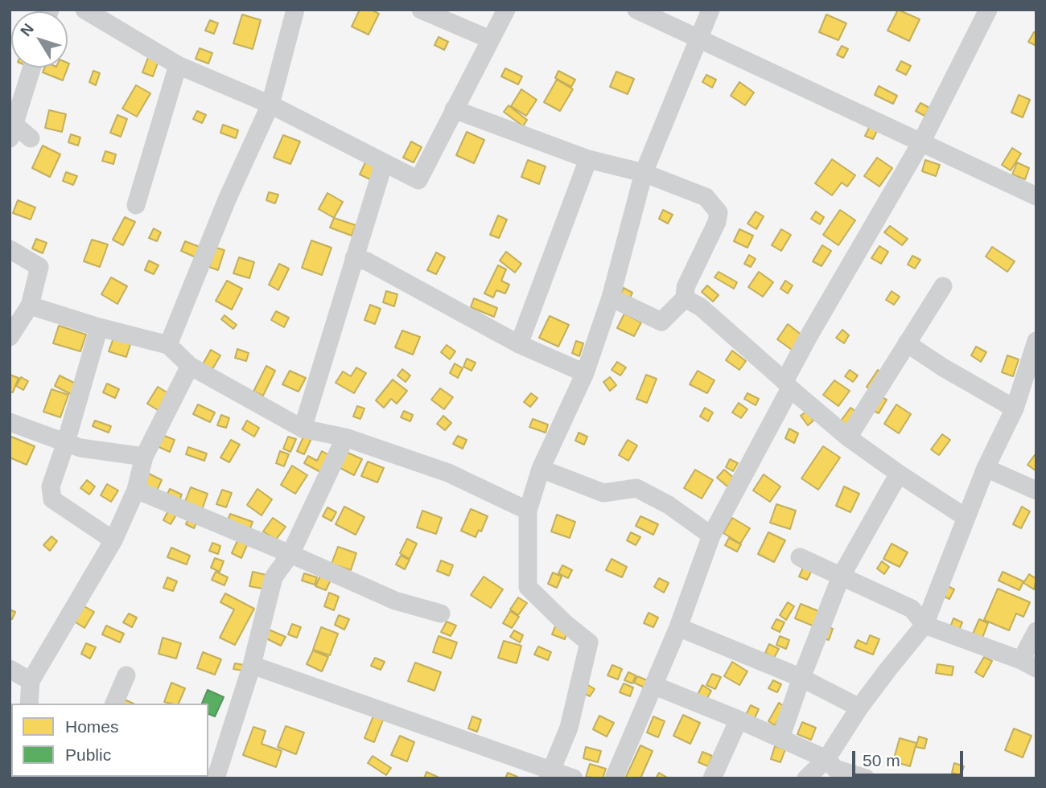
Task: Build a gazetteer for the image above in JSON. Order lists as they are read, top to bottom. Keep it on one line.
{"legend":["Homes","Public"],"scale_bar":"50 m","north":"top left"}
